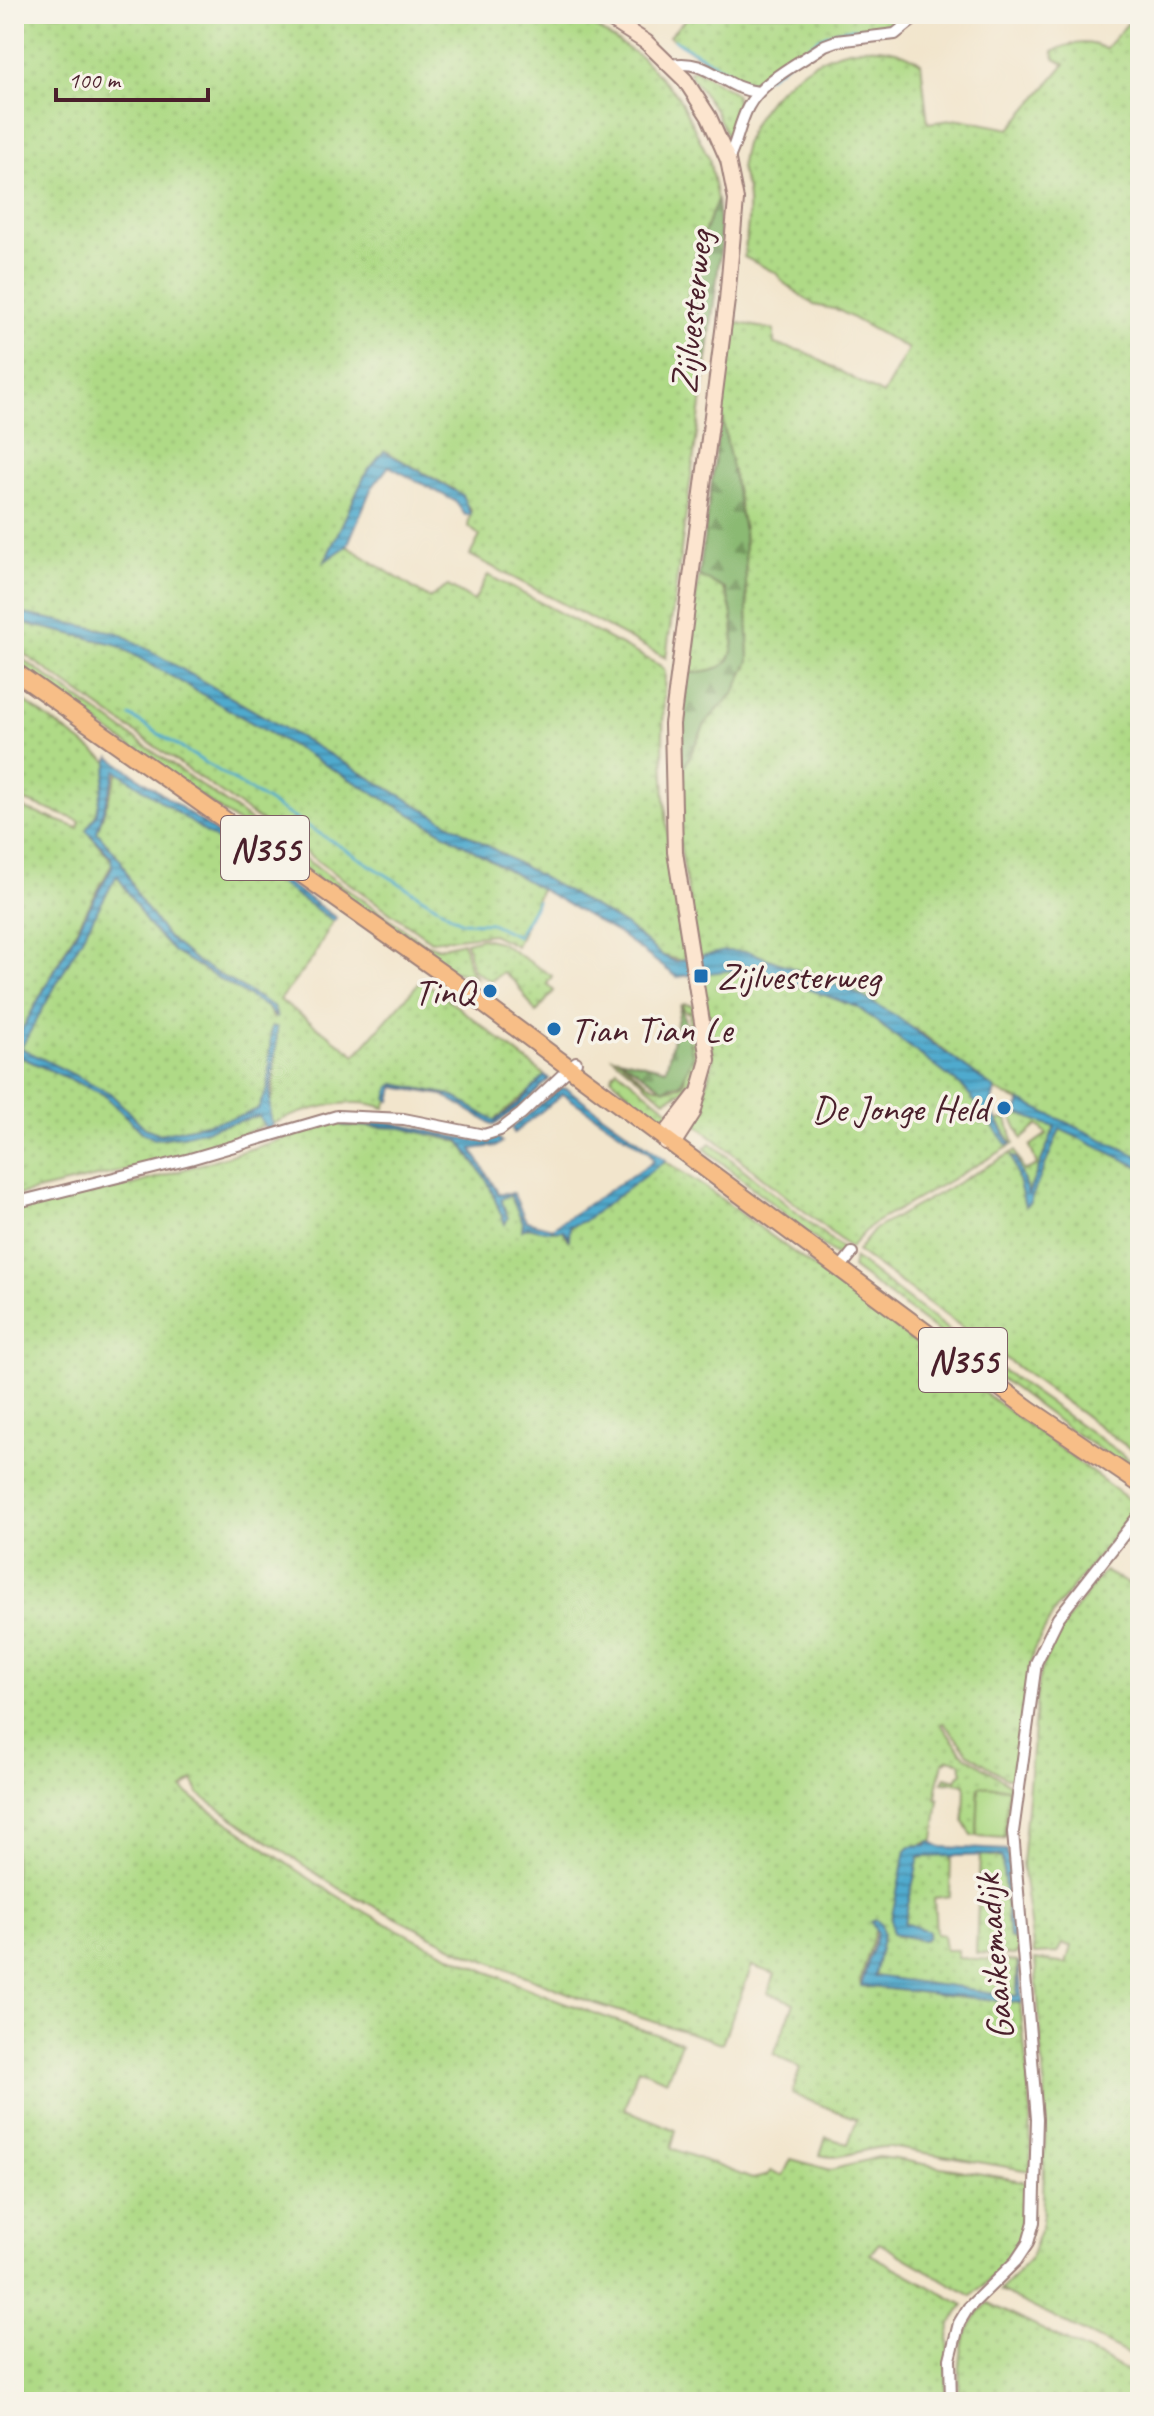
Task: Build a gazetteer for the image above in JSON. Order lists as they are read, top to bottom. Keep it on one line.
{"streets":{"main road":["Zijlvesterweg","N355"],"street":["Gaaikemadijk"]},"crossings":[["Zijlvesterweg","N355"]],"places":{"transit":["Zijlvesterweg"],"other":["TinQ","Tian Tian Le","De Jonge Held"]},"scale_bar":"100 m"}
